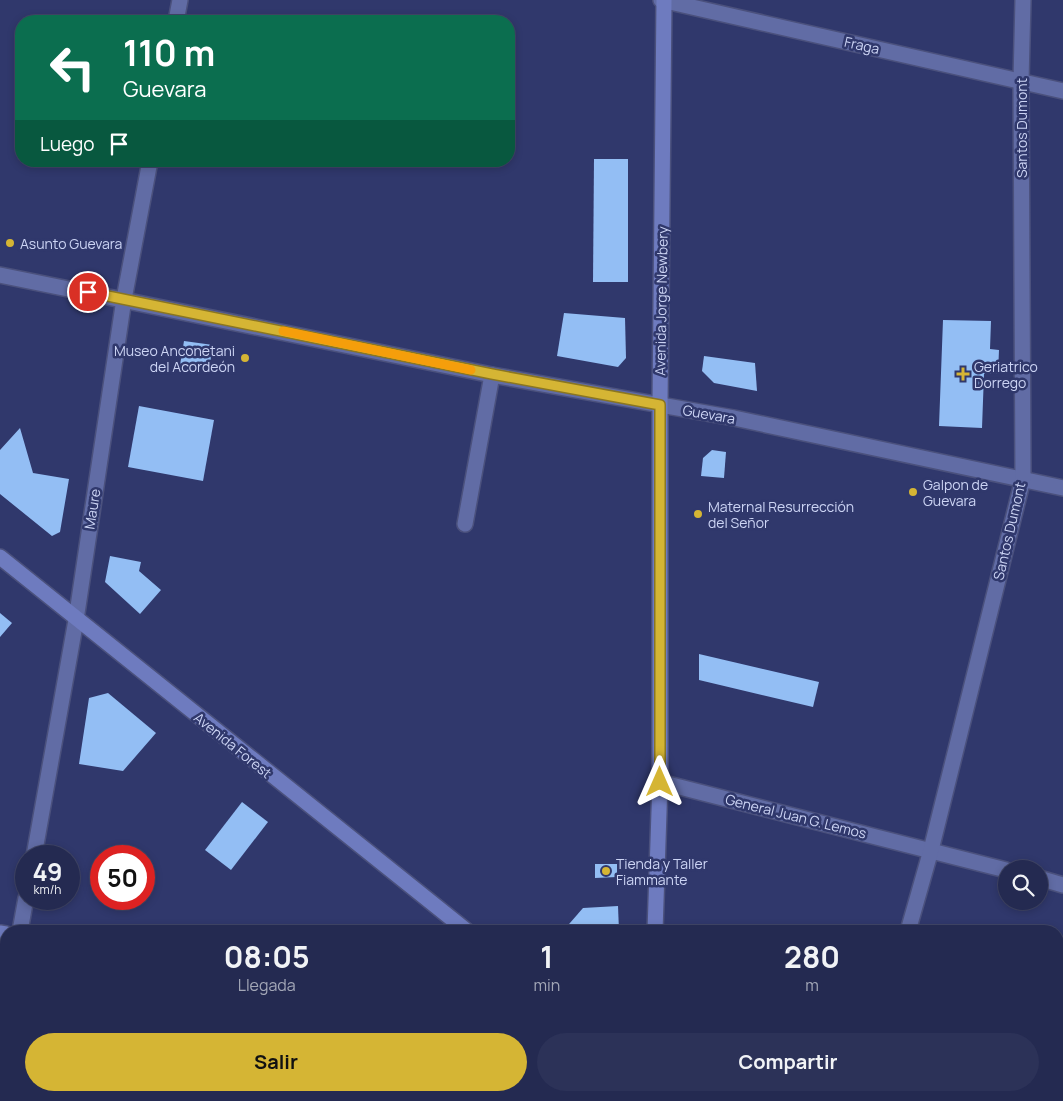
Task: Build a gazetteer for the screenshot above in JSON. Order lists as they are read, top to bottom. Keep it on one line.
{"streets":{"main road":["Avenida Jorge Newbery","Avenida Forest"],"street":["Fraga","Santos Dumont","Guevara","Maure","General Juan G. Lemos"]},"crossings":[["Fraga","Santos Dumont"],["Fraga","Avenida Jorge Newbery"],["Santos Dumont","Guevara"],["Santos Dumont","General Juan G. Lemos"],["Avenida Jorge Newbery","Guevara"],["Avenida Jorge Newbery","General Juan G. Lemos"],["Guevara","Maure"],["Maure","Avenida Forest"]],"places":{"other":["Asunto Guevara","Museo Anconetani del Acordeón","Galpon de Guevara","Maternal Resurrección del Señor","Tienda y Taller Fiammante"],"health":["Geriatrico Dorrego"]},"page":{"turn":["110 m","Guevara"],"then":"Luego","speed":"49 km/h","limit":"50","eta":["08:05","Llegada","1","min","280","m"],"buttons":["Salir","Compartir"]}}
